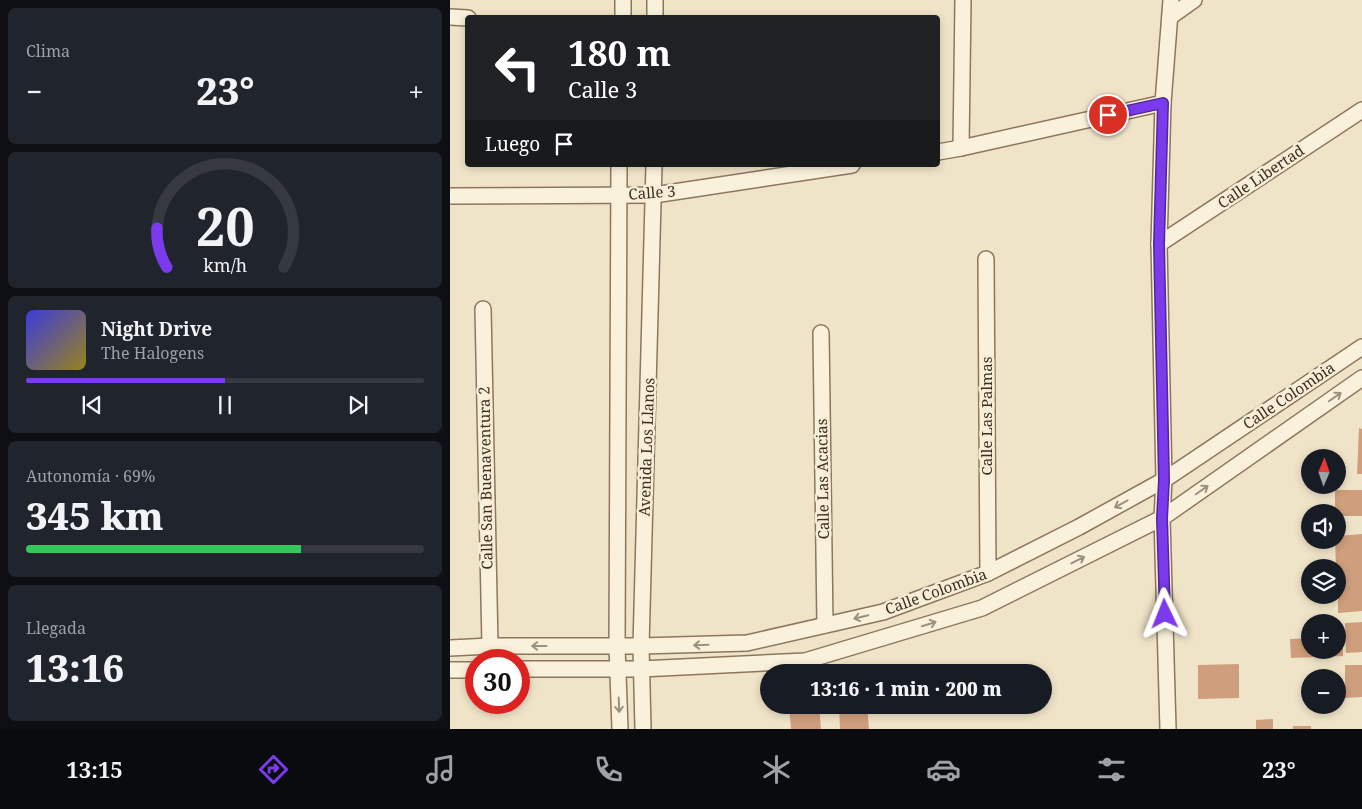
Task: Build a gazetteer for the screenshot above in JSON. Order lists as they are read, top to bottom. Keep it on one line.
{"streets":{"street":["Calle Libertad","Calle 3","Calle Colombia","Calle Las Palmas","Avenida Los Llanos","Calle San Buenaventura 2","Calle Las Acacias"]},"crossings":[["Calle 3","Avenida Los Llanos"],["Calle Colombia","Calle Las Palmas"],["Calle Colombia","Avenida Los Llanos"],["Calle Colombia","Calle San Buenaventura 2"],["Calle Colombia","Calle Las Acacias"]],"north":"top","page":{"tile":["Clima",["Autonomía · 69%","345 km"],["Llegada","13:16"]],"turn":["180 m","Calle 3"],"heat":["−","23°","+"],"then":"Luego","song":["Night Drive","The Halogens"],"map_buttons":["+","−"],"limit":"30","trip":"13:16 · 1 min · 200 m","tabs":["13:15","23°"],"gauge":["20","km/h"]}}
